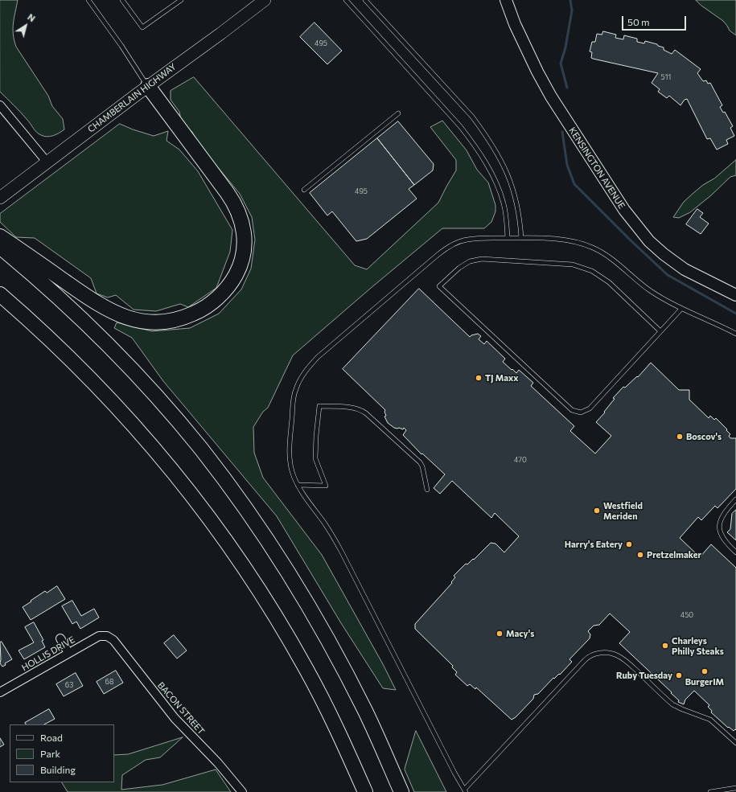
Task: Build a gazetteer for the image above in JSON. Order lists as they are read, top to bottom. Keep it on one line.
{"streets":{"main road":["CHAMBERLAIN HIGHWAY","KENSINGTON AVENUE"],"street":["HOLLIS DRIVE","BACON STREET"]},"crossings":[["HOLLIS DRIVE","BACON STREET"]],"places":["TJ Maxx","Boscov's","Westfield Meriden","Harry's Eatery","Pretzelmaker","Macy's","Charleys Philly Steaks","BurgerIM","Ruby Tuesday"],"house_numbers":["495","511","495","470","450","68","63"],"legend":["Road","Park","Building"],"scale_bar":"50 m","north":"top right"}
